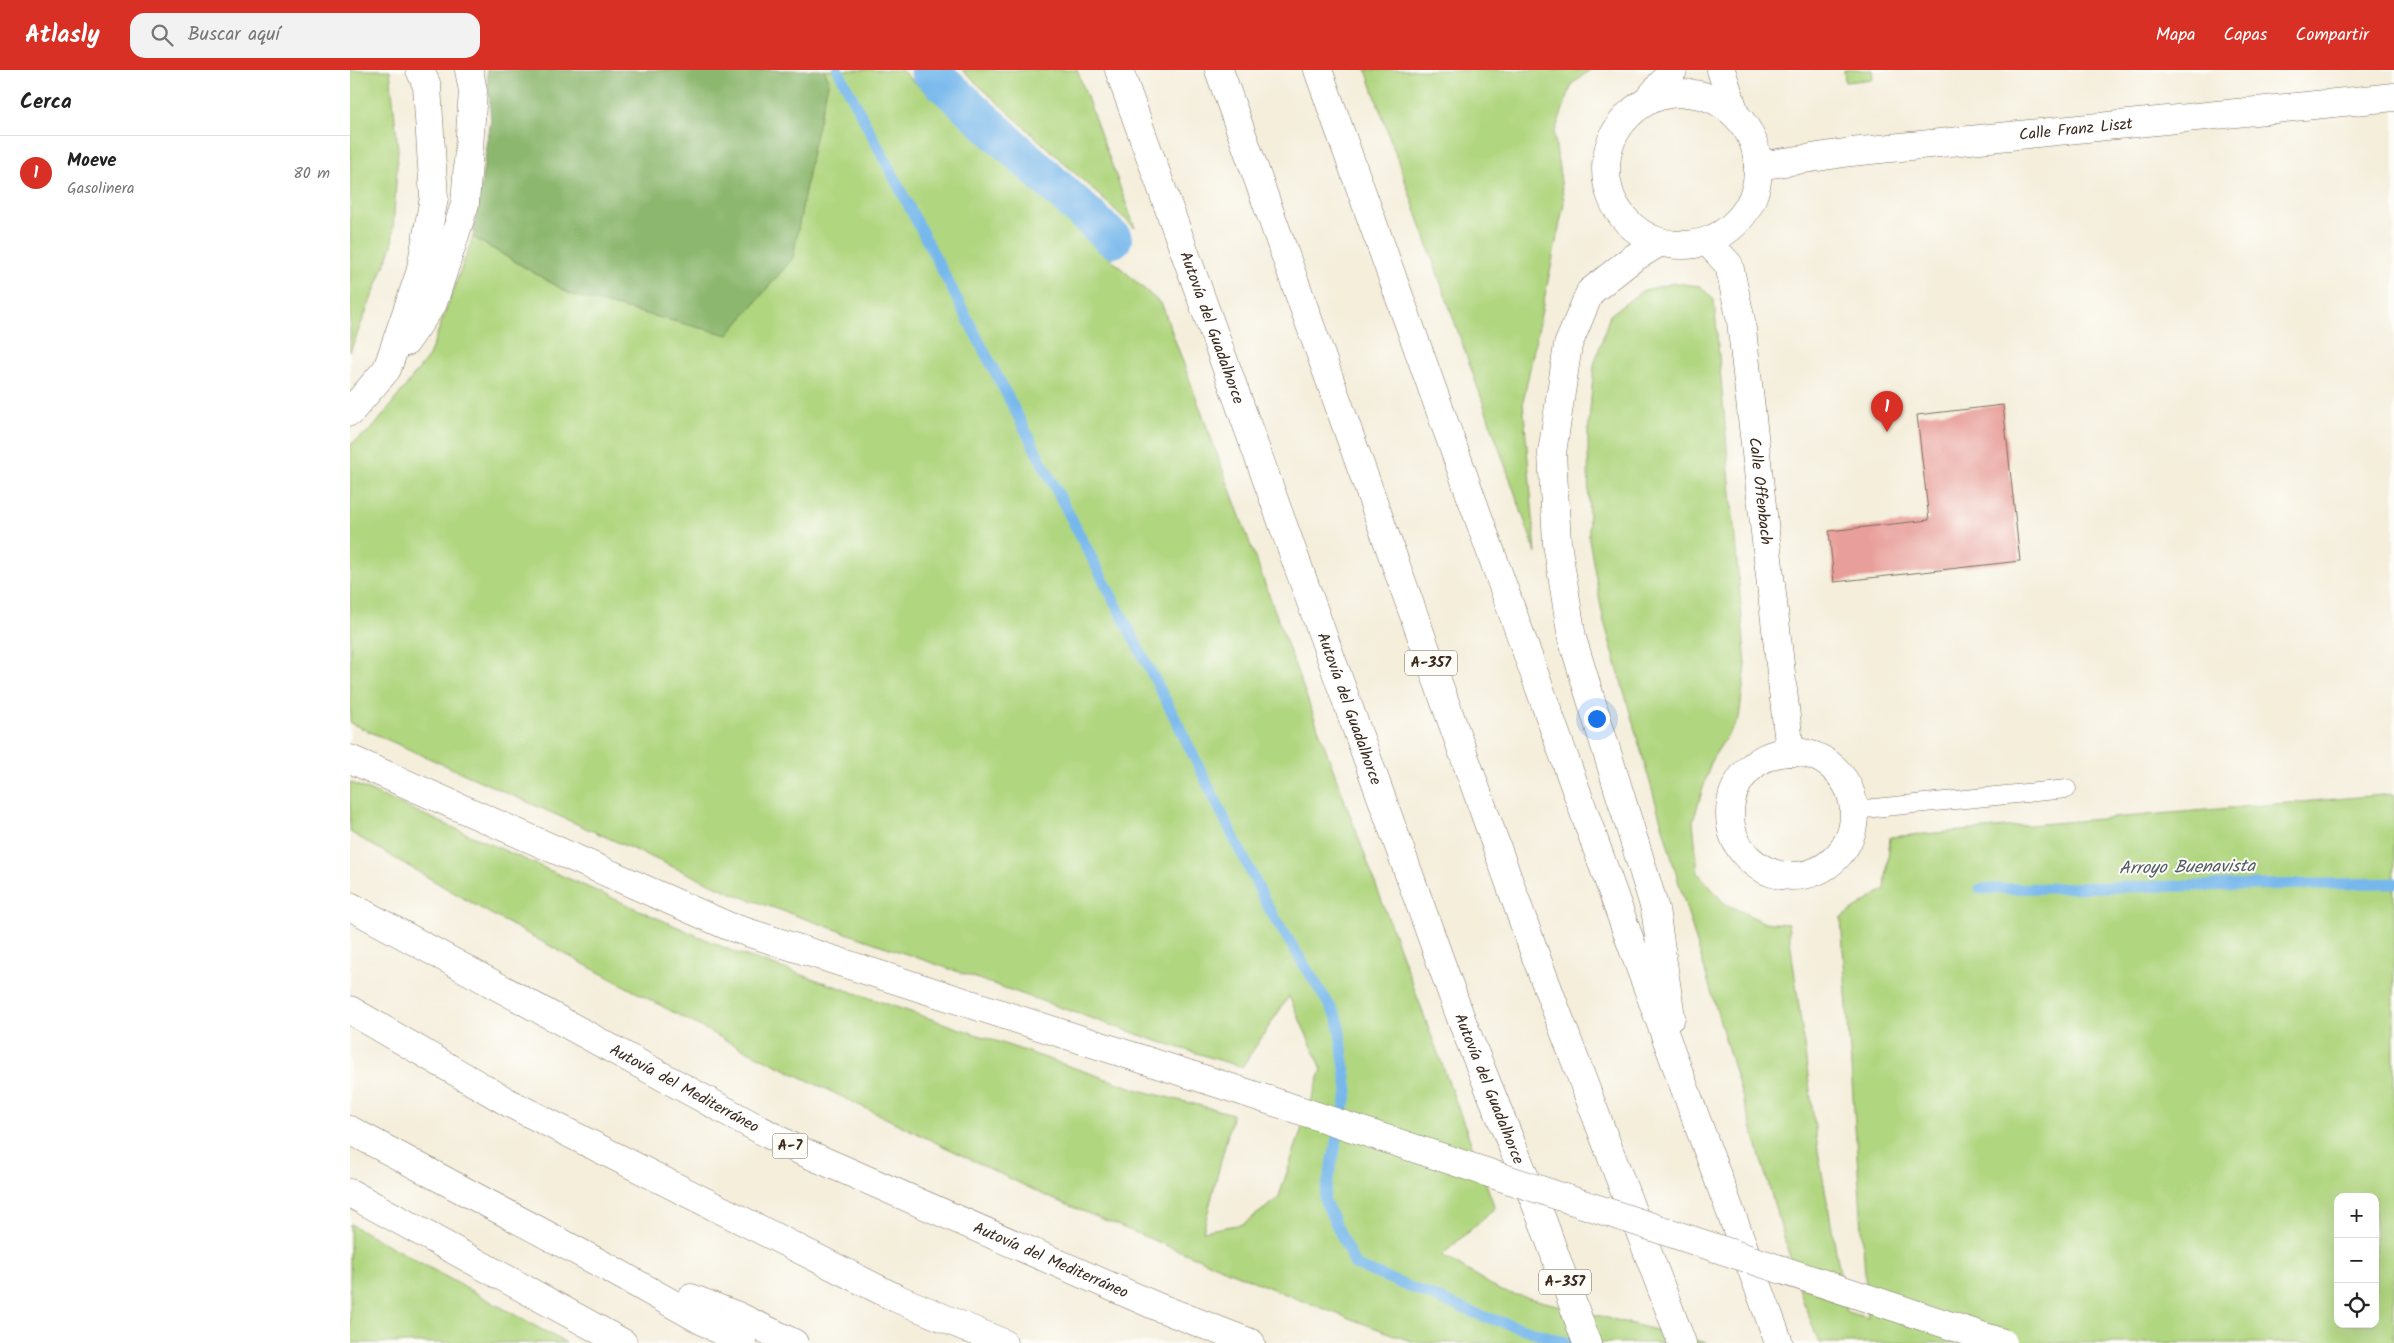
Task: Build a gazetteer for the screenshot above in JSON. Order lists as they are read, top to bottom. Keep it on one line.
{"streets":{"main road":["Calle Franz Liszt","Autovía del Guadalhorce","Calle Offenbach","A-357","Autovía del Mediterráneo","A-7"]},"crossings":[["Calle Franz Liszt","Calle Offenbach"]],"water":["Arroyo Buenavista"],"page":{"header":"Atlasly","search":"Buscar aquí","nav":["Mapa","Capas","Compartir"],"heading":"Cerca","list":[{"mark":"1","name":"Moeve","note":"Gasolinera","value":"80 m"}],"pins":"1","map_buttons":["+","−"]}}
